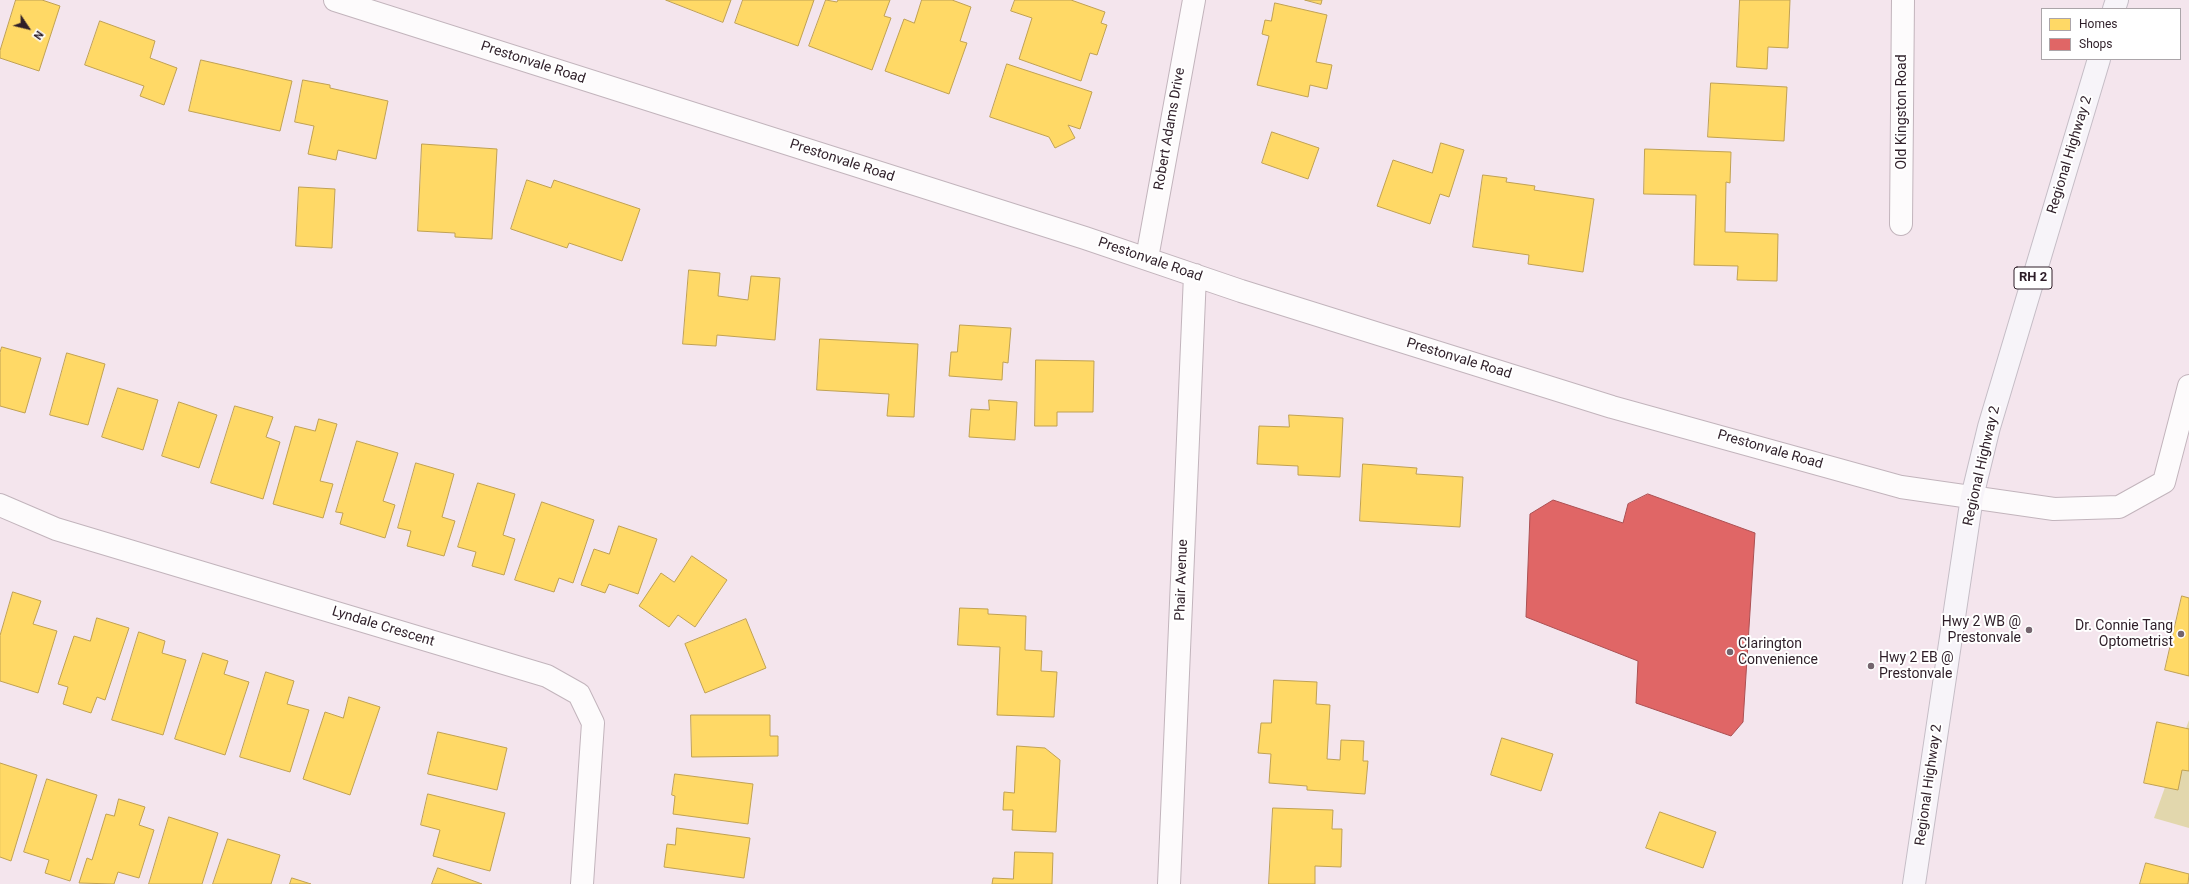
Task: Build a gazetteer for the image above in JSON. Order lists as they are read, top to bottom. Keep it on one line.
{"streets":{"main road":["Regional Highway 2","RH 2"],"street":["Prestonvale Road","Old Kingston Road","Robert Adams Drive","Phair Avenue","Lyndale Crescent"]},"crossings":[["Prestonvale Road","Robert Adams Drive"],["Prestonvale Road","Regional Highway 2"],["Prestonvale Road","Phair Avenue"]],"places":["Hwy 2 WB @ Prestonvale","Dr. Connie Tang Optometrist","Clarington Convenience","Hwy 2 EB @ Prestonvale"],"legend":["Homes","Shops"],"north":"bottom right"}
